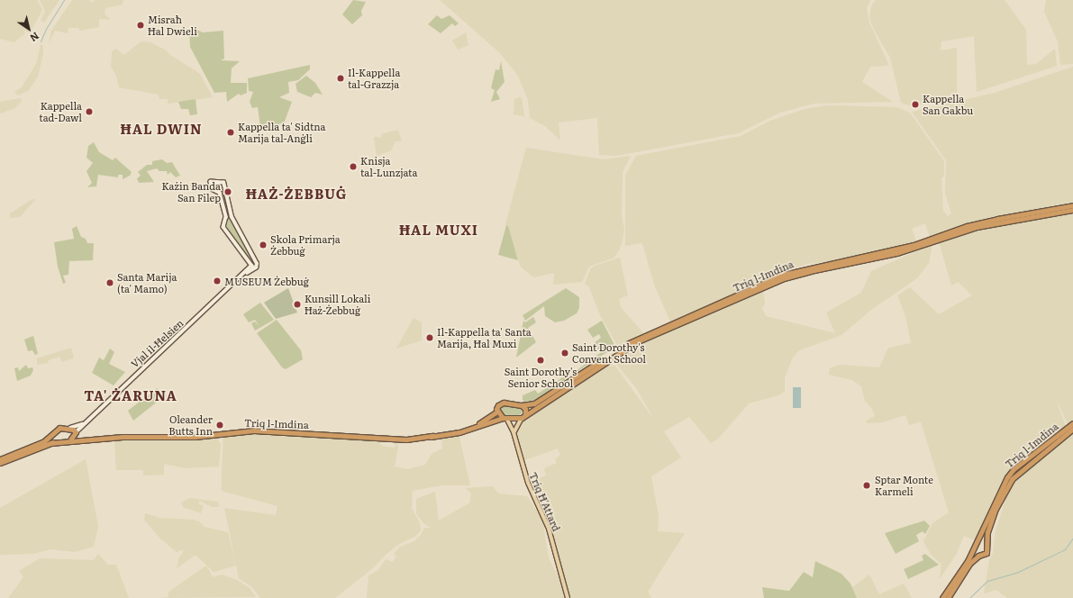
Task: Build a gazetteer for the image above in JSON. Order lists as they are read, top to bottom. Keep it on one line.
{"streets":{"highway":["Triq l-Imdina"],"main road":["Triq Ħ'Attard"],"street":["Vjal il-Ħelsien"]},"crossings":[["Triq l-Imdina","Vjal il-Ħelsien"],["Triq l-Imdina","Triq Ħ'Attard"]],"districts":["ĦAL DWIN","ĦAŻ-ŻEBBUĠ","ĦAL MUXI","TA' ŻARUNA"],"places":["Misraħ Ħal Dwieli","Il-Kappella tal-Grazzja","Kappella San Gakbu","Kappella tad-Dawl","Kappella ta' Sidtna Marija tal-Anġli","Knisja tal-Lunzjata","Każin Banda San Filep","Skola Primarja Żebbuġ","MUSEUM Żebbuġ","Santa Marija (ta' Mamo)","Kunsill Lokali Ħaż-Żebbuġ","Il-Kappella ta' Santa Marija, Ħal Muxi","Saint Dorothy's Convent School","Saint Dorothy's Senior School","Oleander Butts Inn","Sptar Monte Karmeli"],"north":"bottom right"}
